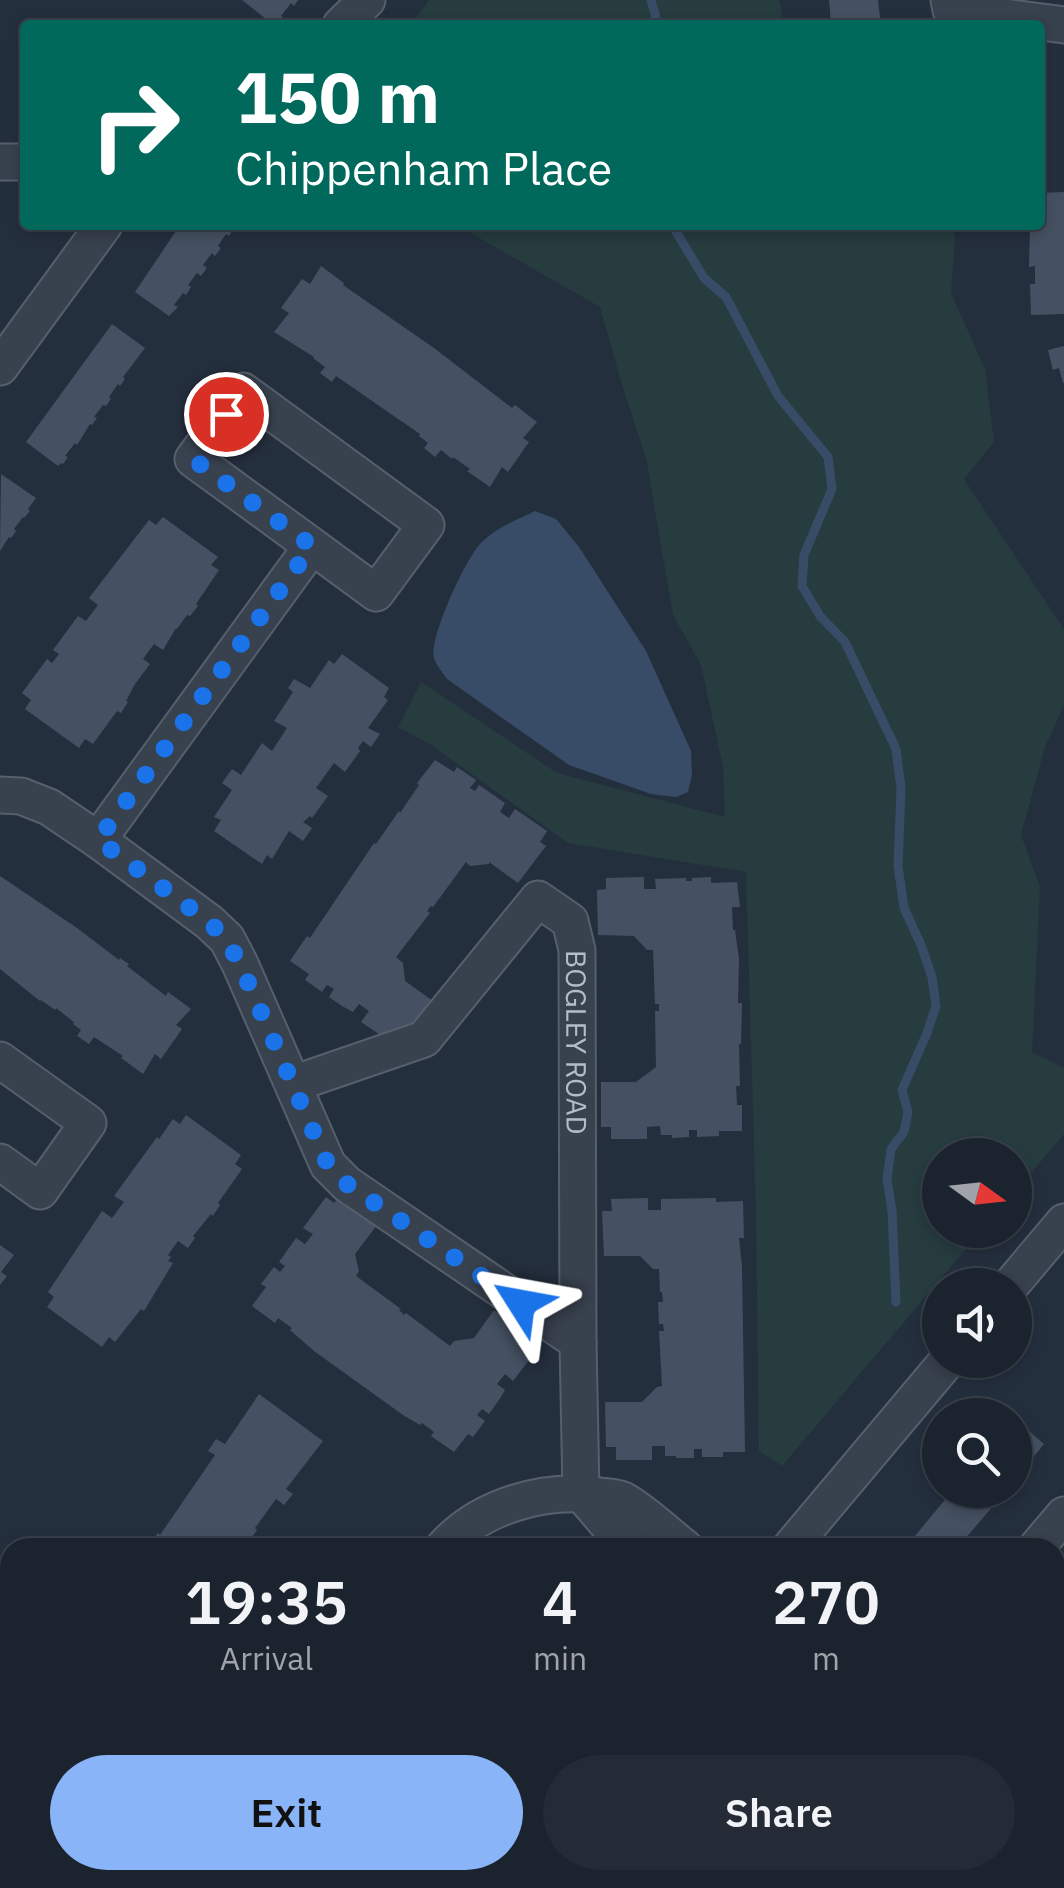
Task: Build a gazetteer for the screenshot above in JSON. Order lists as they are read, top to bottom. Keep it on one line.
{"streets":{"street":["BOGLEY ROAD"]},"north":"right","page":{"turn":["150 m","Chippenham Place"],"eta":["19:35","Arrival","4","min","270","m"],"buttons":["Exit","Share"]}}
